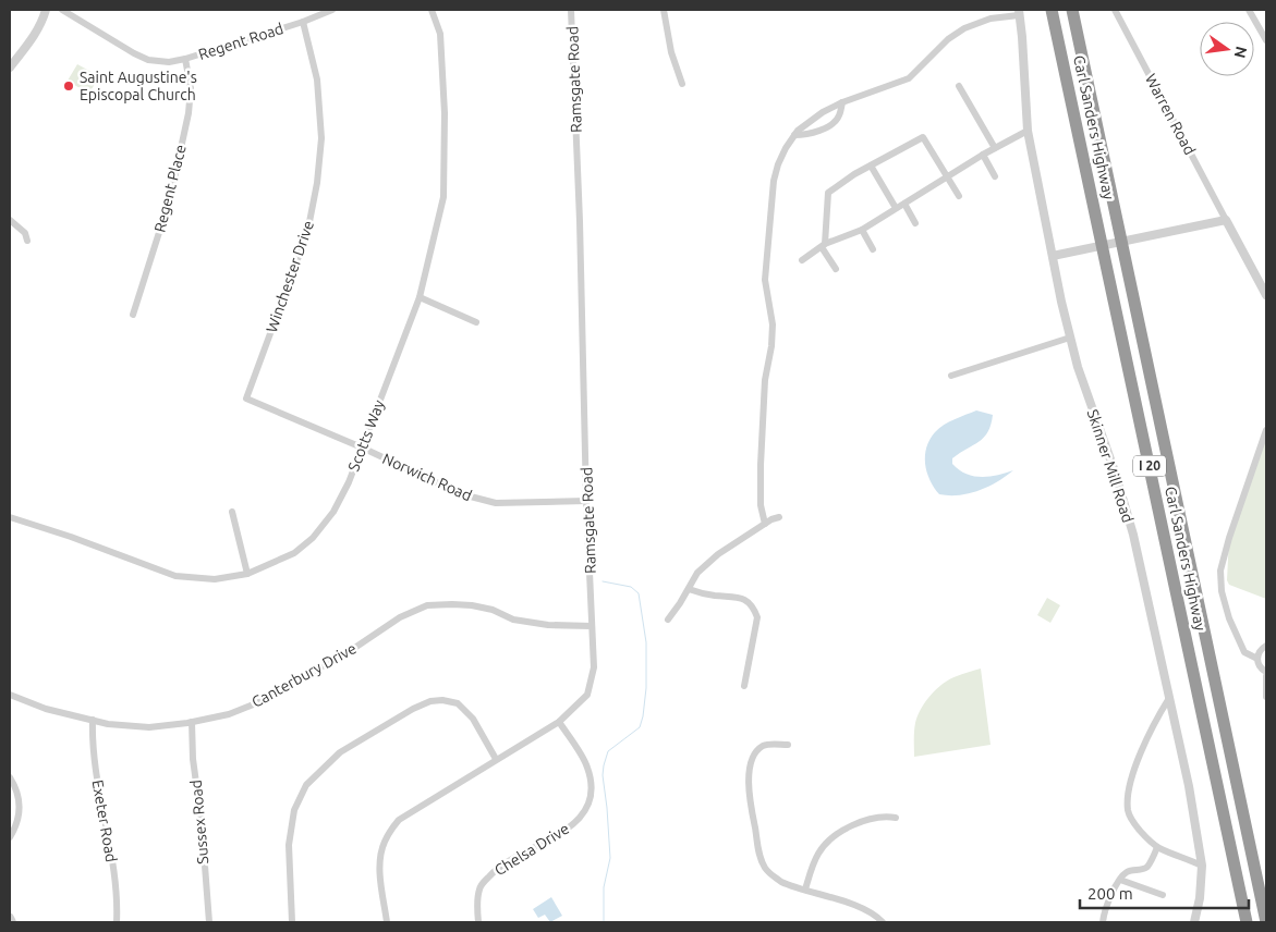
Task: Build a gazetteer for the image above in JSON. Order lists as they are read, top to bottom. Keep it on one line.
{"streets":{"highway":["Carl Sanders Highway","I 20"],"street":["Regent Road","Ramsgate Road","Warren Road","Regent Place","Winchester Drive","Scotts Way","Skinner Mill Road","Norwich Road","Canterbury Drive","Exeter Road","Sussex Road","Chelsa Drive"]},"crossings":[["Regent Road","Regent Place"],["Regent Road","Winchester Drive"],["Ramsgate Road","Norwich Road"],["Ramsgate Road","Canterbury Drive"],["Ramsgate Road","Chelsa Drive"],["Winchester Drive","Norwich Road"],["Scotts Way","Norwich Road"],["Canterbury Drive","Exeter Road"],["Canterbury Drive","Sussex Road"]],"places":["Saint Augustine's Episcopal Church"],"scale_bar":"200 m","north":"right"}
